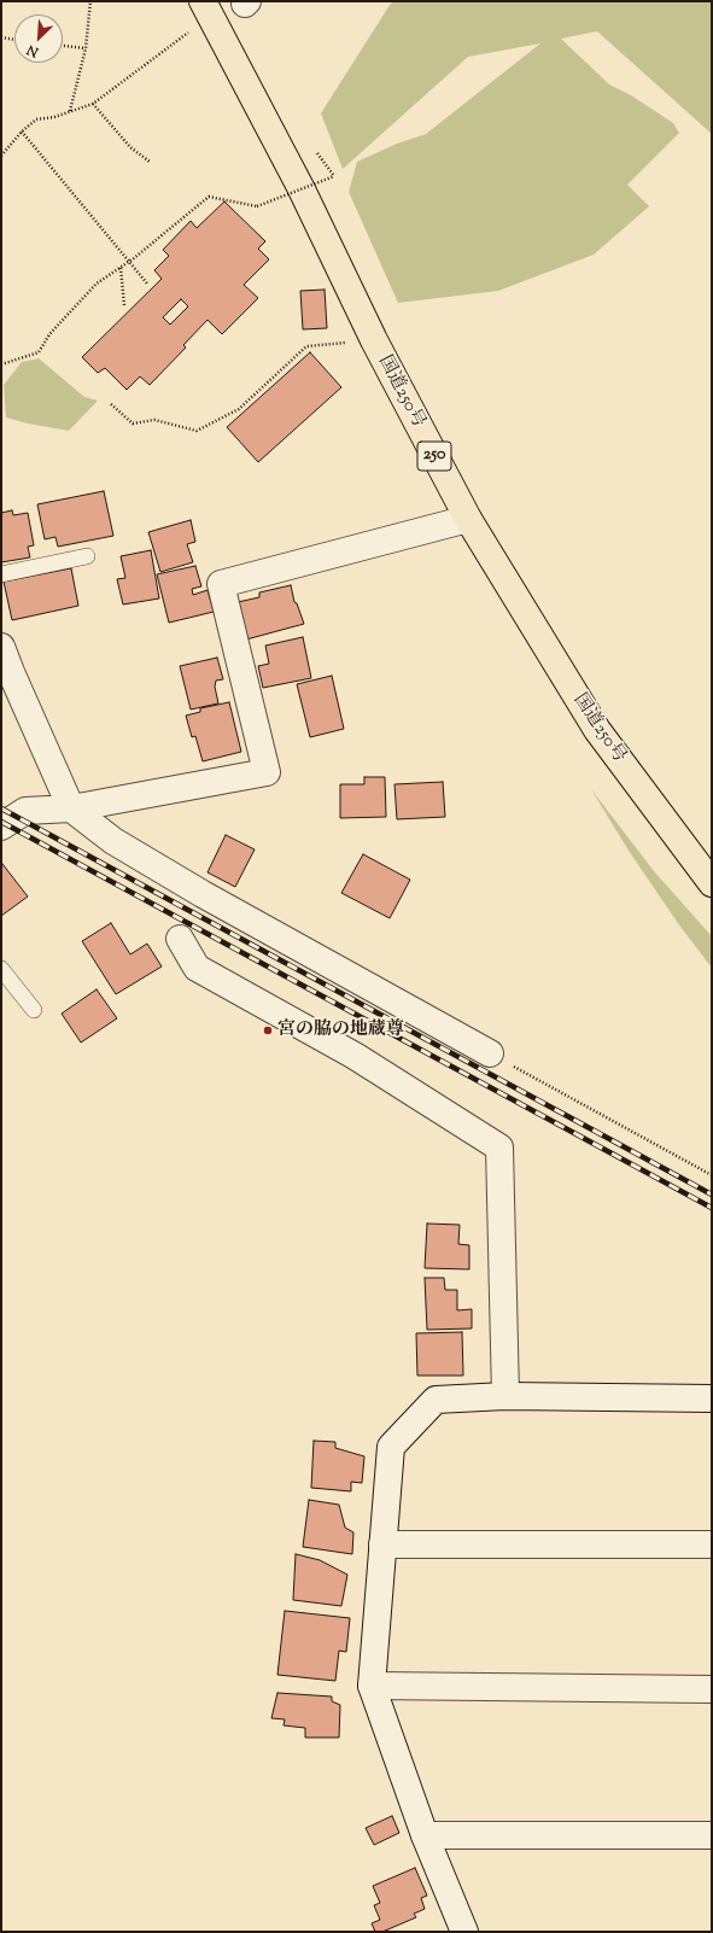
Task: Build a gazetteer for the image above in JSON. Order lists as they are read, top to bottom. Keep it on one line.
{"streets":{"highway":["国道250号","250"]},"places":["宮の脇の地蔵尊"],"north":"bottom left"}
